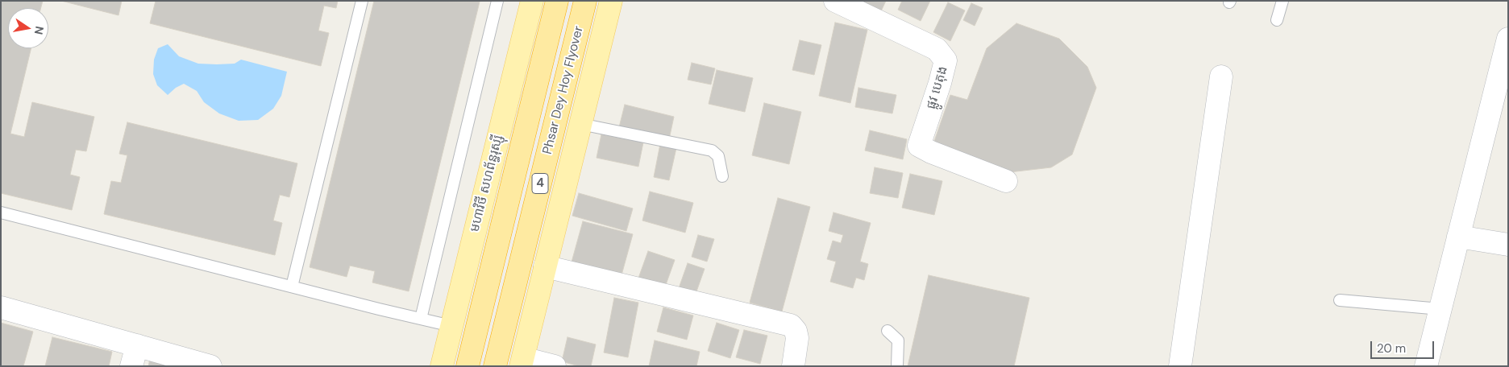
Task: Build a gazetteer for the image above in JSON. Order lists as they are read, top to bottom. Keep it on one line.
{"streets":{"highway":["Phsar Dey Hoy Flyover","4"],"main road":["មហាវិថី សហព័ន្ធរុស្ស៊ី"],"street":["ផ្លូវ បេតុង"]},"scale_bar":"20 m","north":"right"}
